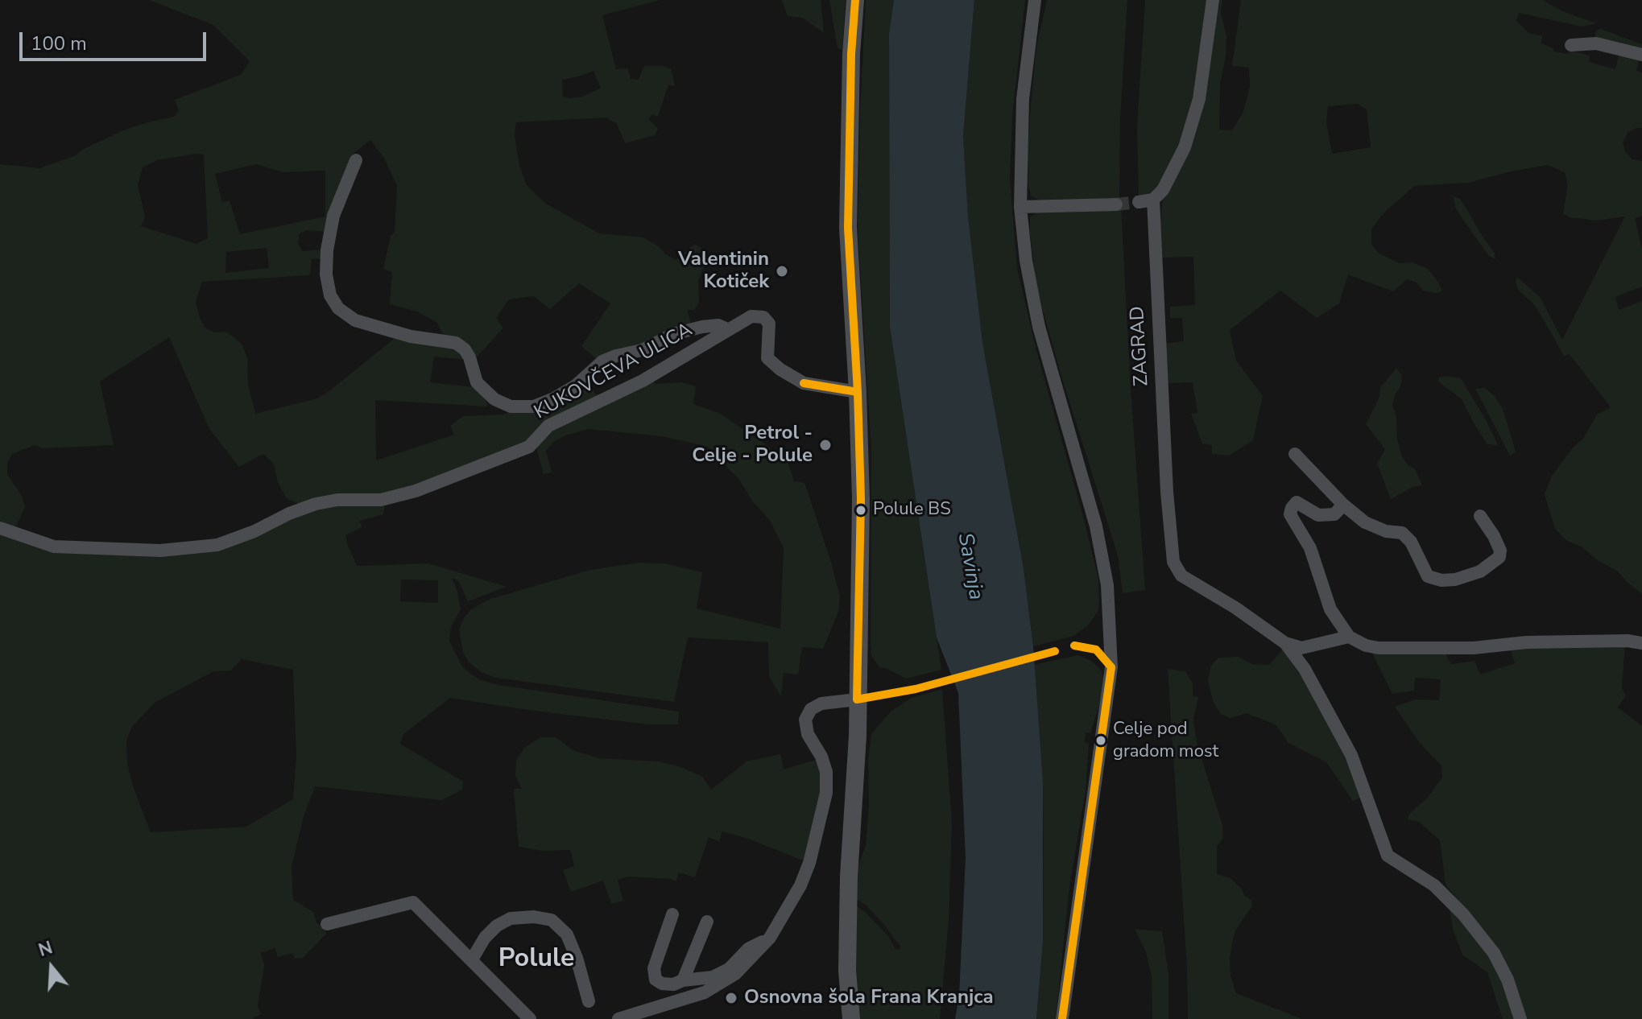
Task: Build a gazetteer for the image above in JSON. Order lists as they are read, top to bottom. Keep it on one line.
{"streets":{"street":["ZAGRAD","KUKOVČEVA ULICA"]},"districts":["Polule"],"water":["Savinja"],"places":["Valentinin Kotiček","Petrol - Celje - Polule","Polule BS","Celje pod gradom most","Osnovna šola Frana Kranjca"],"scale_bar":"100 m","north":"top"}
